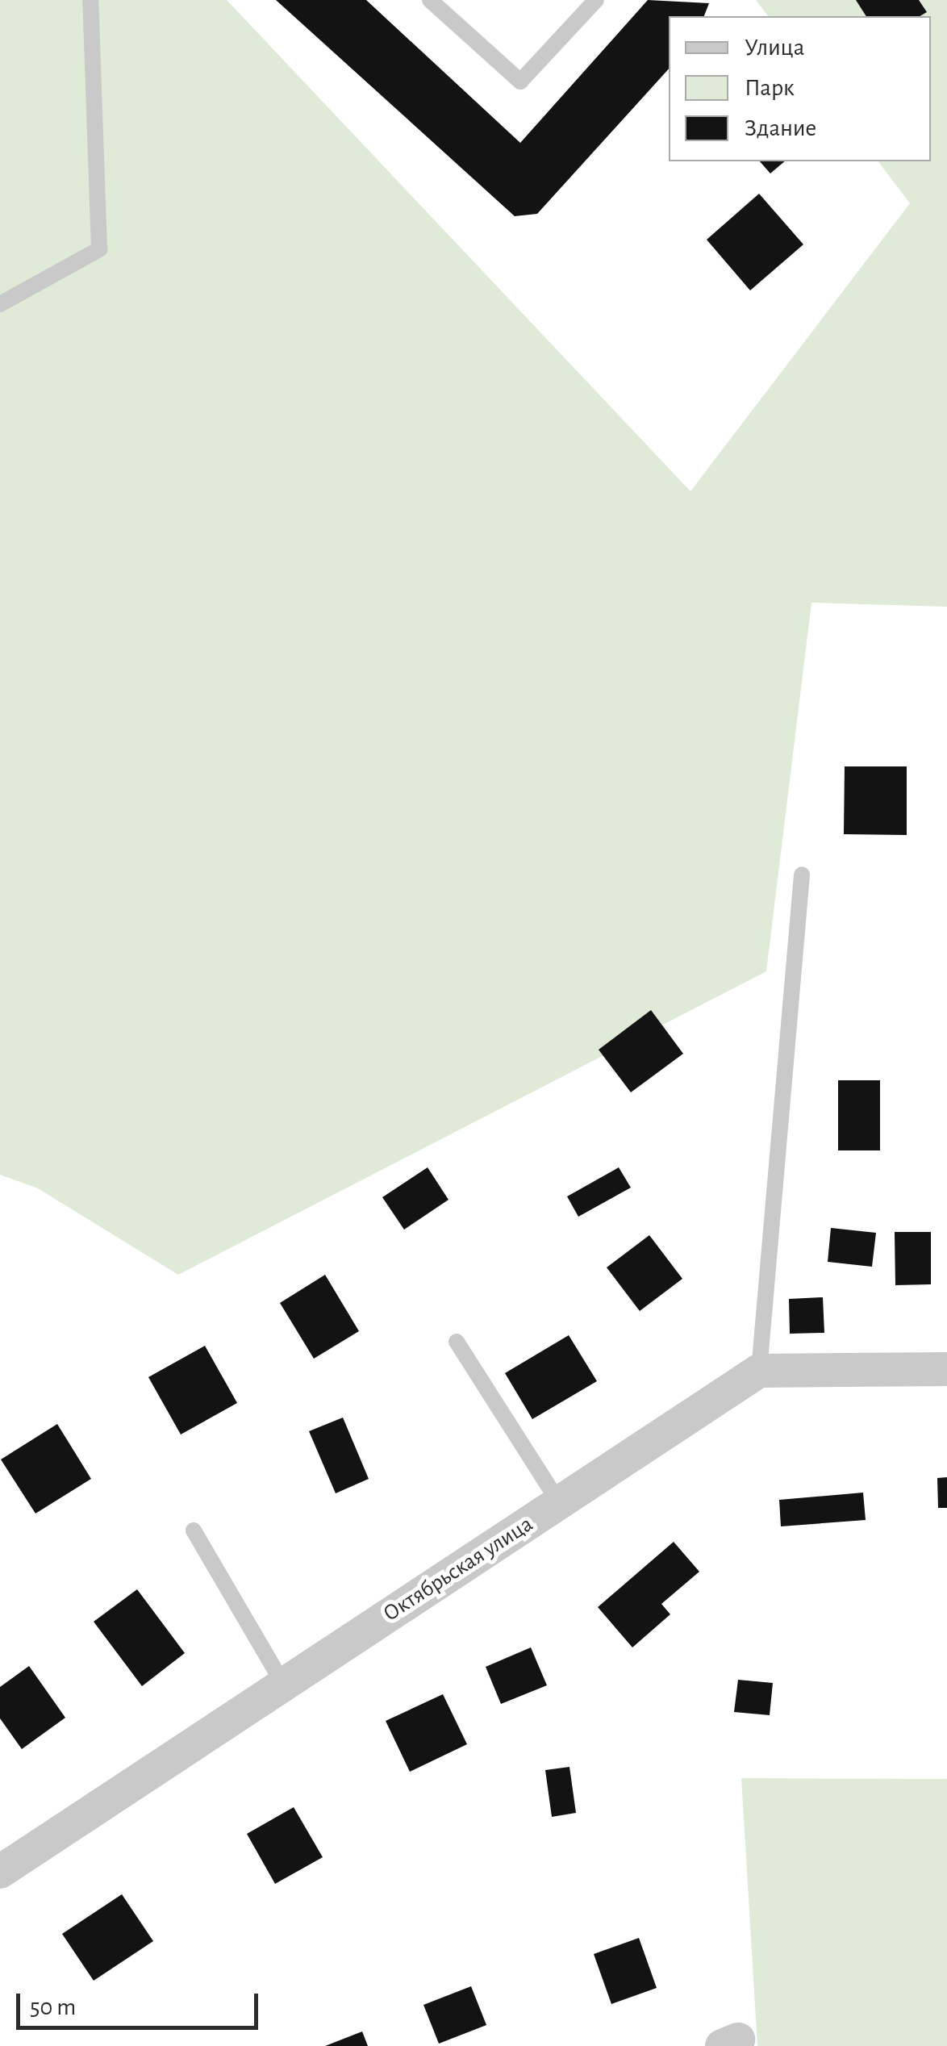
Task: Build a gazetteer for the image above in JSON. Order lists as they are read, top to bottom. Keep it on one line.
{"streets":{"street":["Октябрьская улица"]},"legend":["Улица","Парк","Здание"],"scale_bar":"50 m"}
